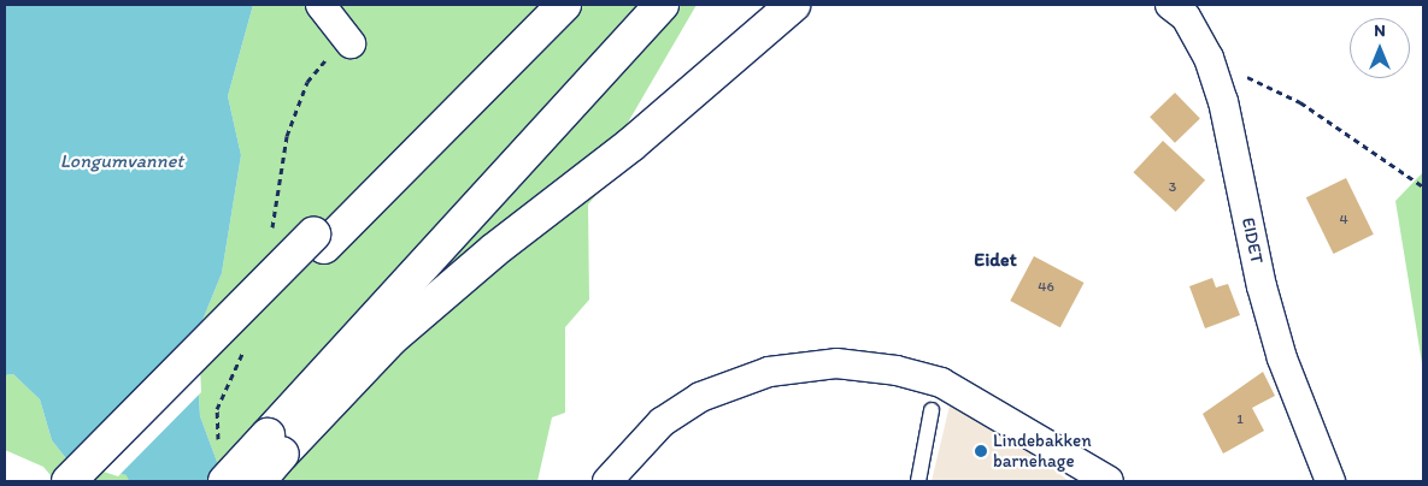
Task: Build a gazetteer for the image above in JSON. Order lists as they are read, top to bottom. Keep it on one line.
{"streets":{"street":["EIDET"]},"districts":["Eidet"],"water":["Longumvannet"],"places":["Lindebakken barnehage"],"house_numbers":["3","4","46","1"],"north":"top"}
